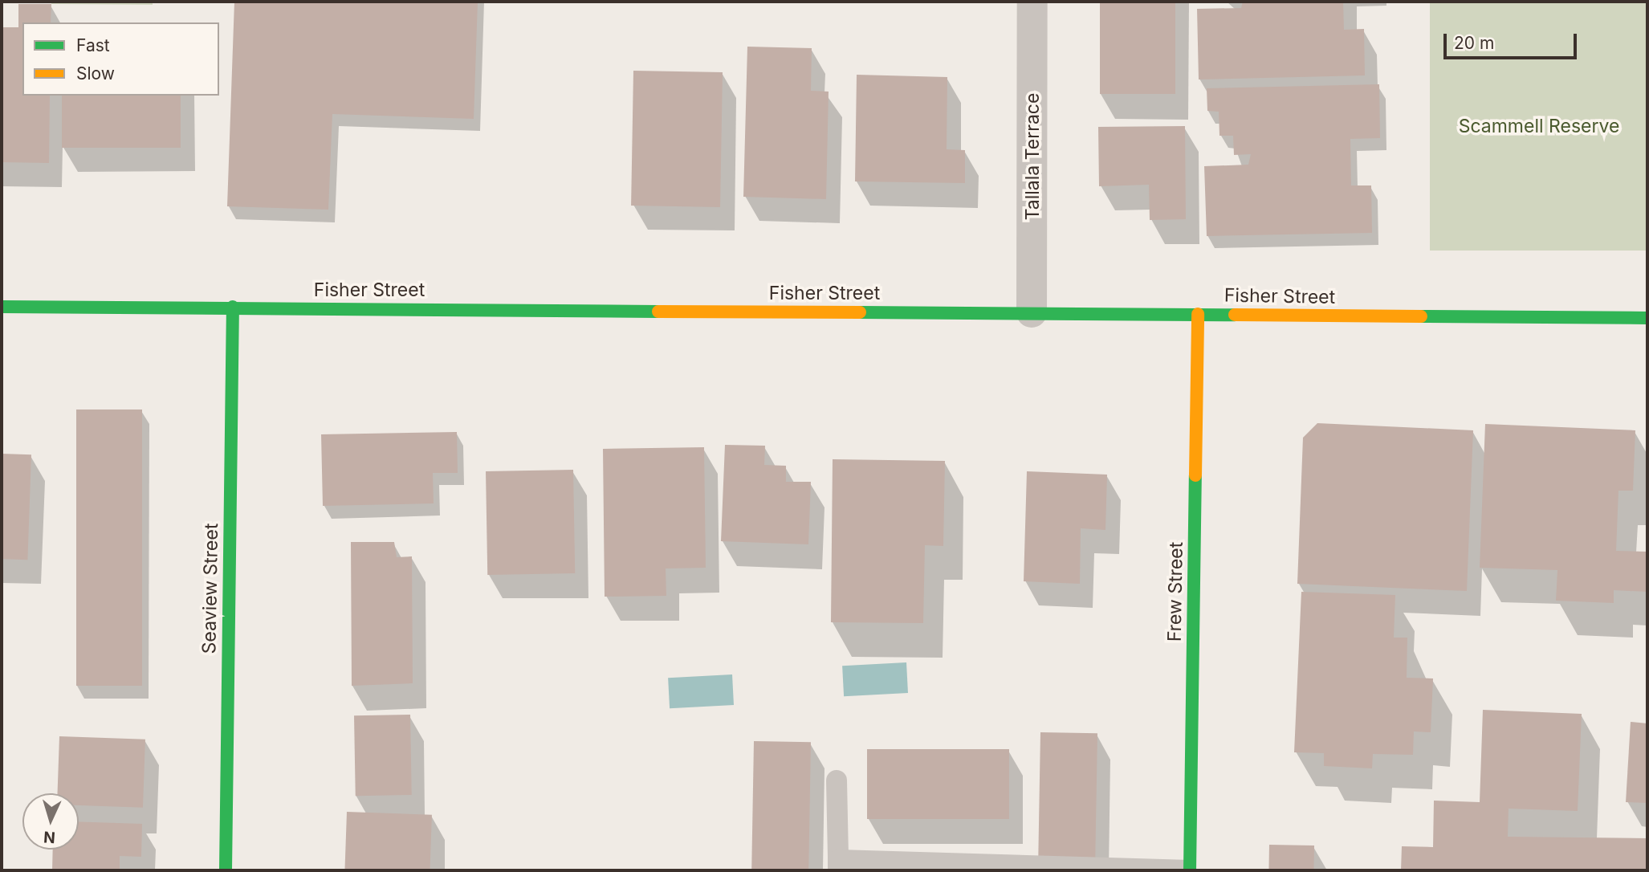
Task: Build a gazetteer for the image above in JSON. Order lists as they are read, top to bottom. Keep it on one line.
{"streets":{"street":["Tallala Terrace","Fisher Street","Seaview Street","Frew Street"]},"crossings":[["Tallala Terrace","Fisher Street"],["Fisher Street","Seaview Street"],["Fisher Street","Frew Street"]],"parks":["Scammell Reserve"],"legend":["Fast","Slow"],"scale_bar":"20 m","north":"bottom"}
